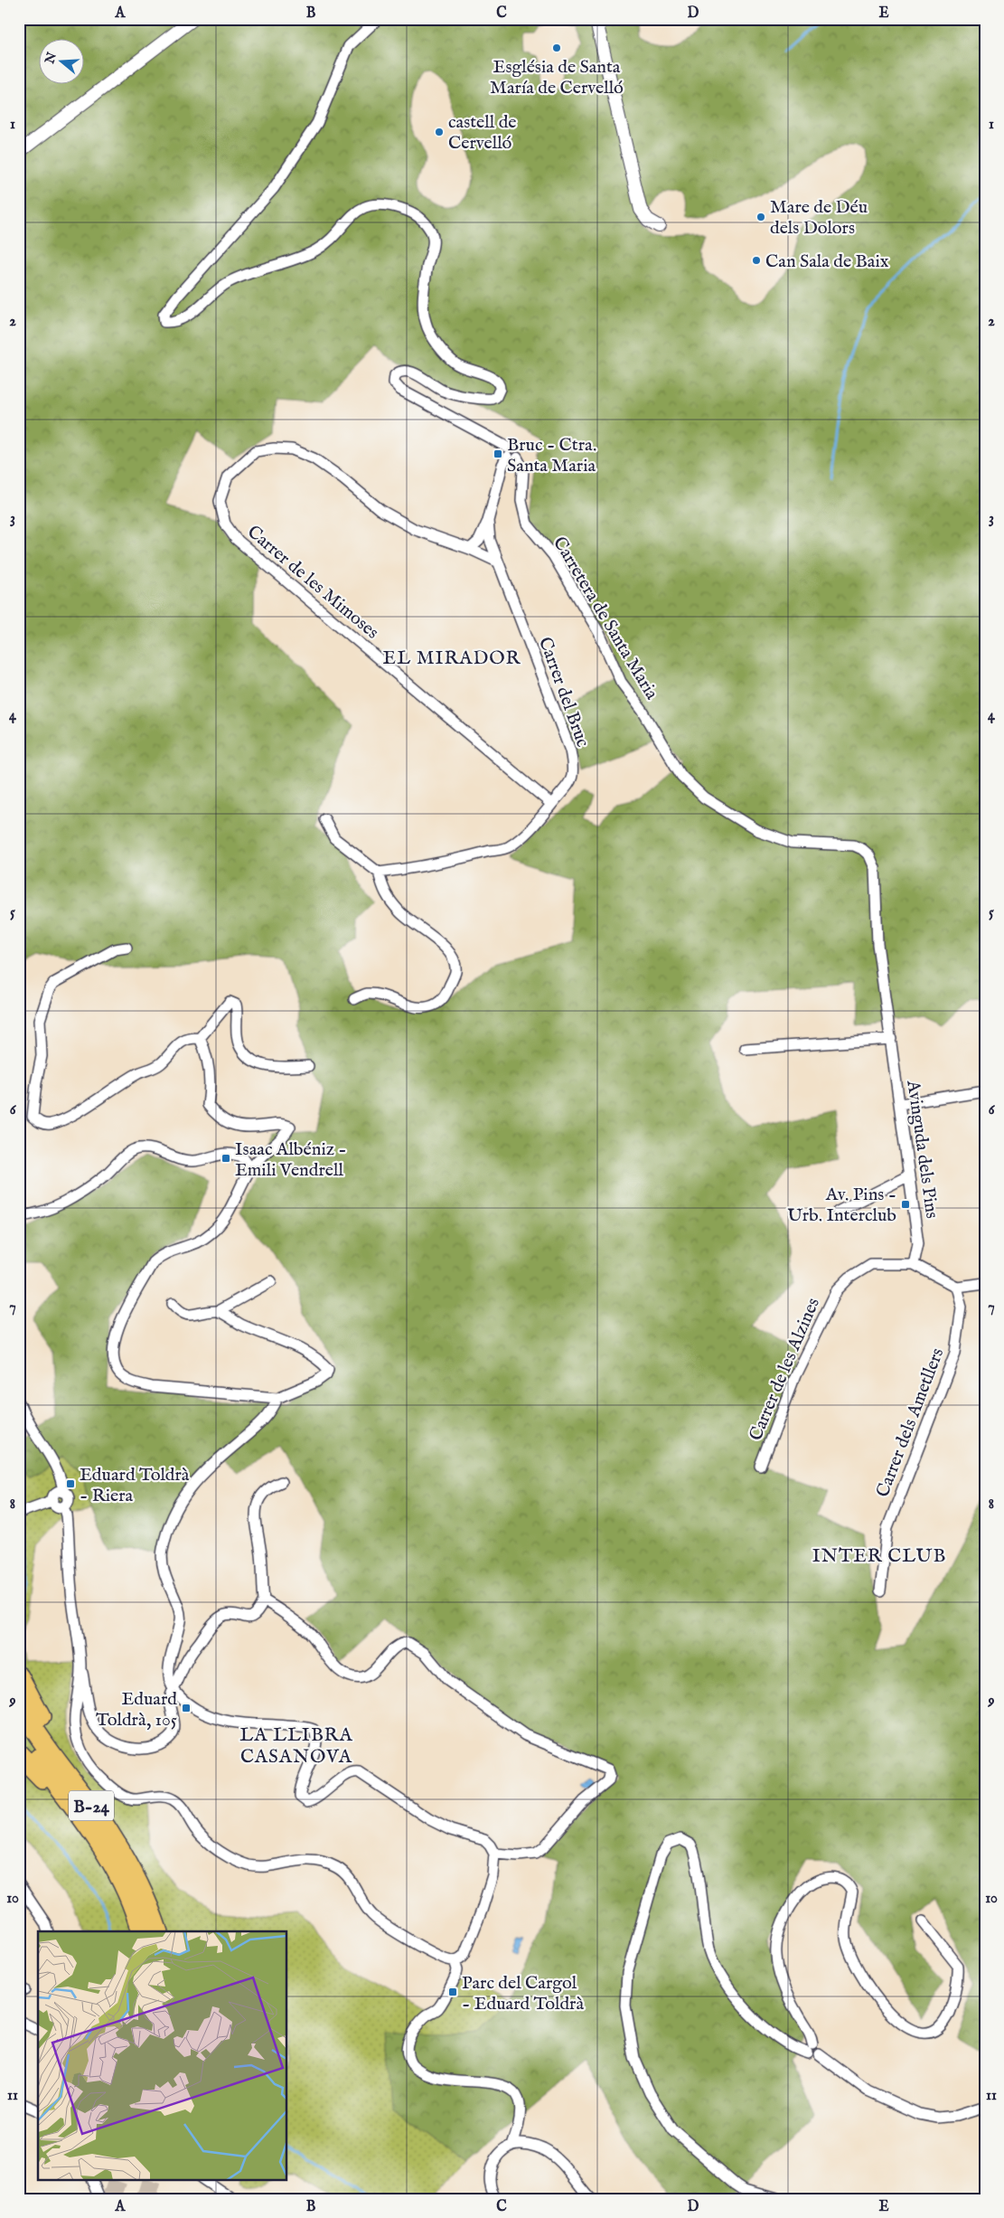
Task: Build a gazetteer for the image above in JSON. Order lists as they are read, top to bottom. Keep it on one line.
{"streets":{"highway":["B-24"],"street":["Carrer de les Mimoses","Carretera de Santa Maria","Carrer del Bruc","Avinguda dels Pins","Carrer de les Alzines","Carrer dels Ametllers"]},"crossings":[["Carrer de les Mimoses","Carrer del Bruc"],["Carretera de Santa Maria","Carrer del Bruc"],["Carretera de Santa Maria","Avinguda dels Pins"],["Avinguda dels Pins","Carrer de les Alzines"]],"districts":["EL MIRADOR","INTER CLUB","LA LLIBRA CASANOVA"],"places":{"other":["Església de Santa María de Cervelló","castell de Cervelló","Mare de Déu dels Dolors","Can Sala de Baix"],"transit":["Bruc - Ctra. Santa Maria","Isaac Albéniz - Emili Vendrell","Av. Pins - Urb. Interclub","Eduard Toldrà - Riera","Eduard Toldrà, 105","Parc del Cargol - Eduard Toldrà"]},"north":"left","grid":{"columns":["A","B","C","D","E"],"rows":["1","2","3","4","5","6","7","8","9","10","11"]}}
